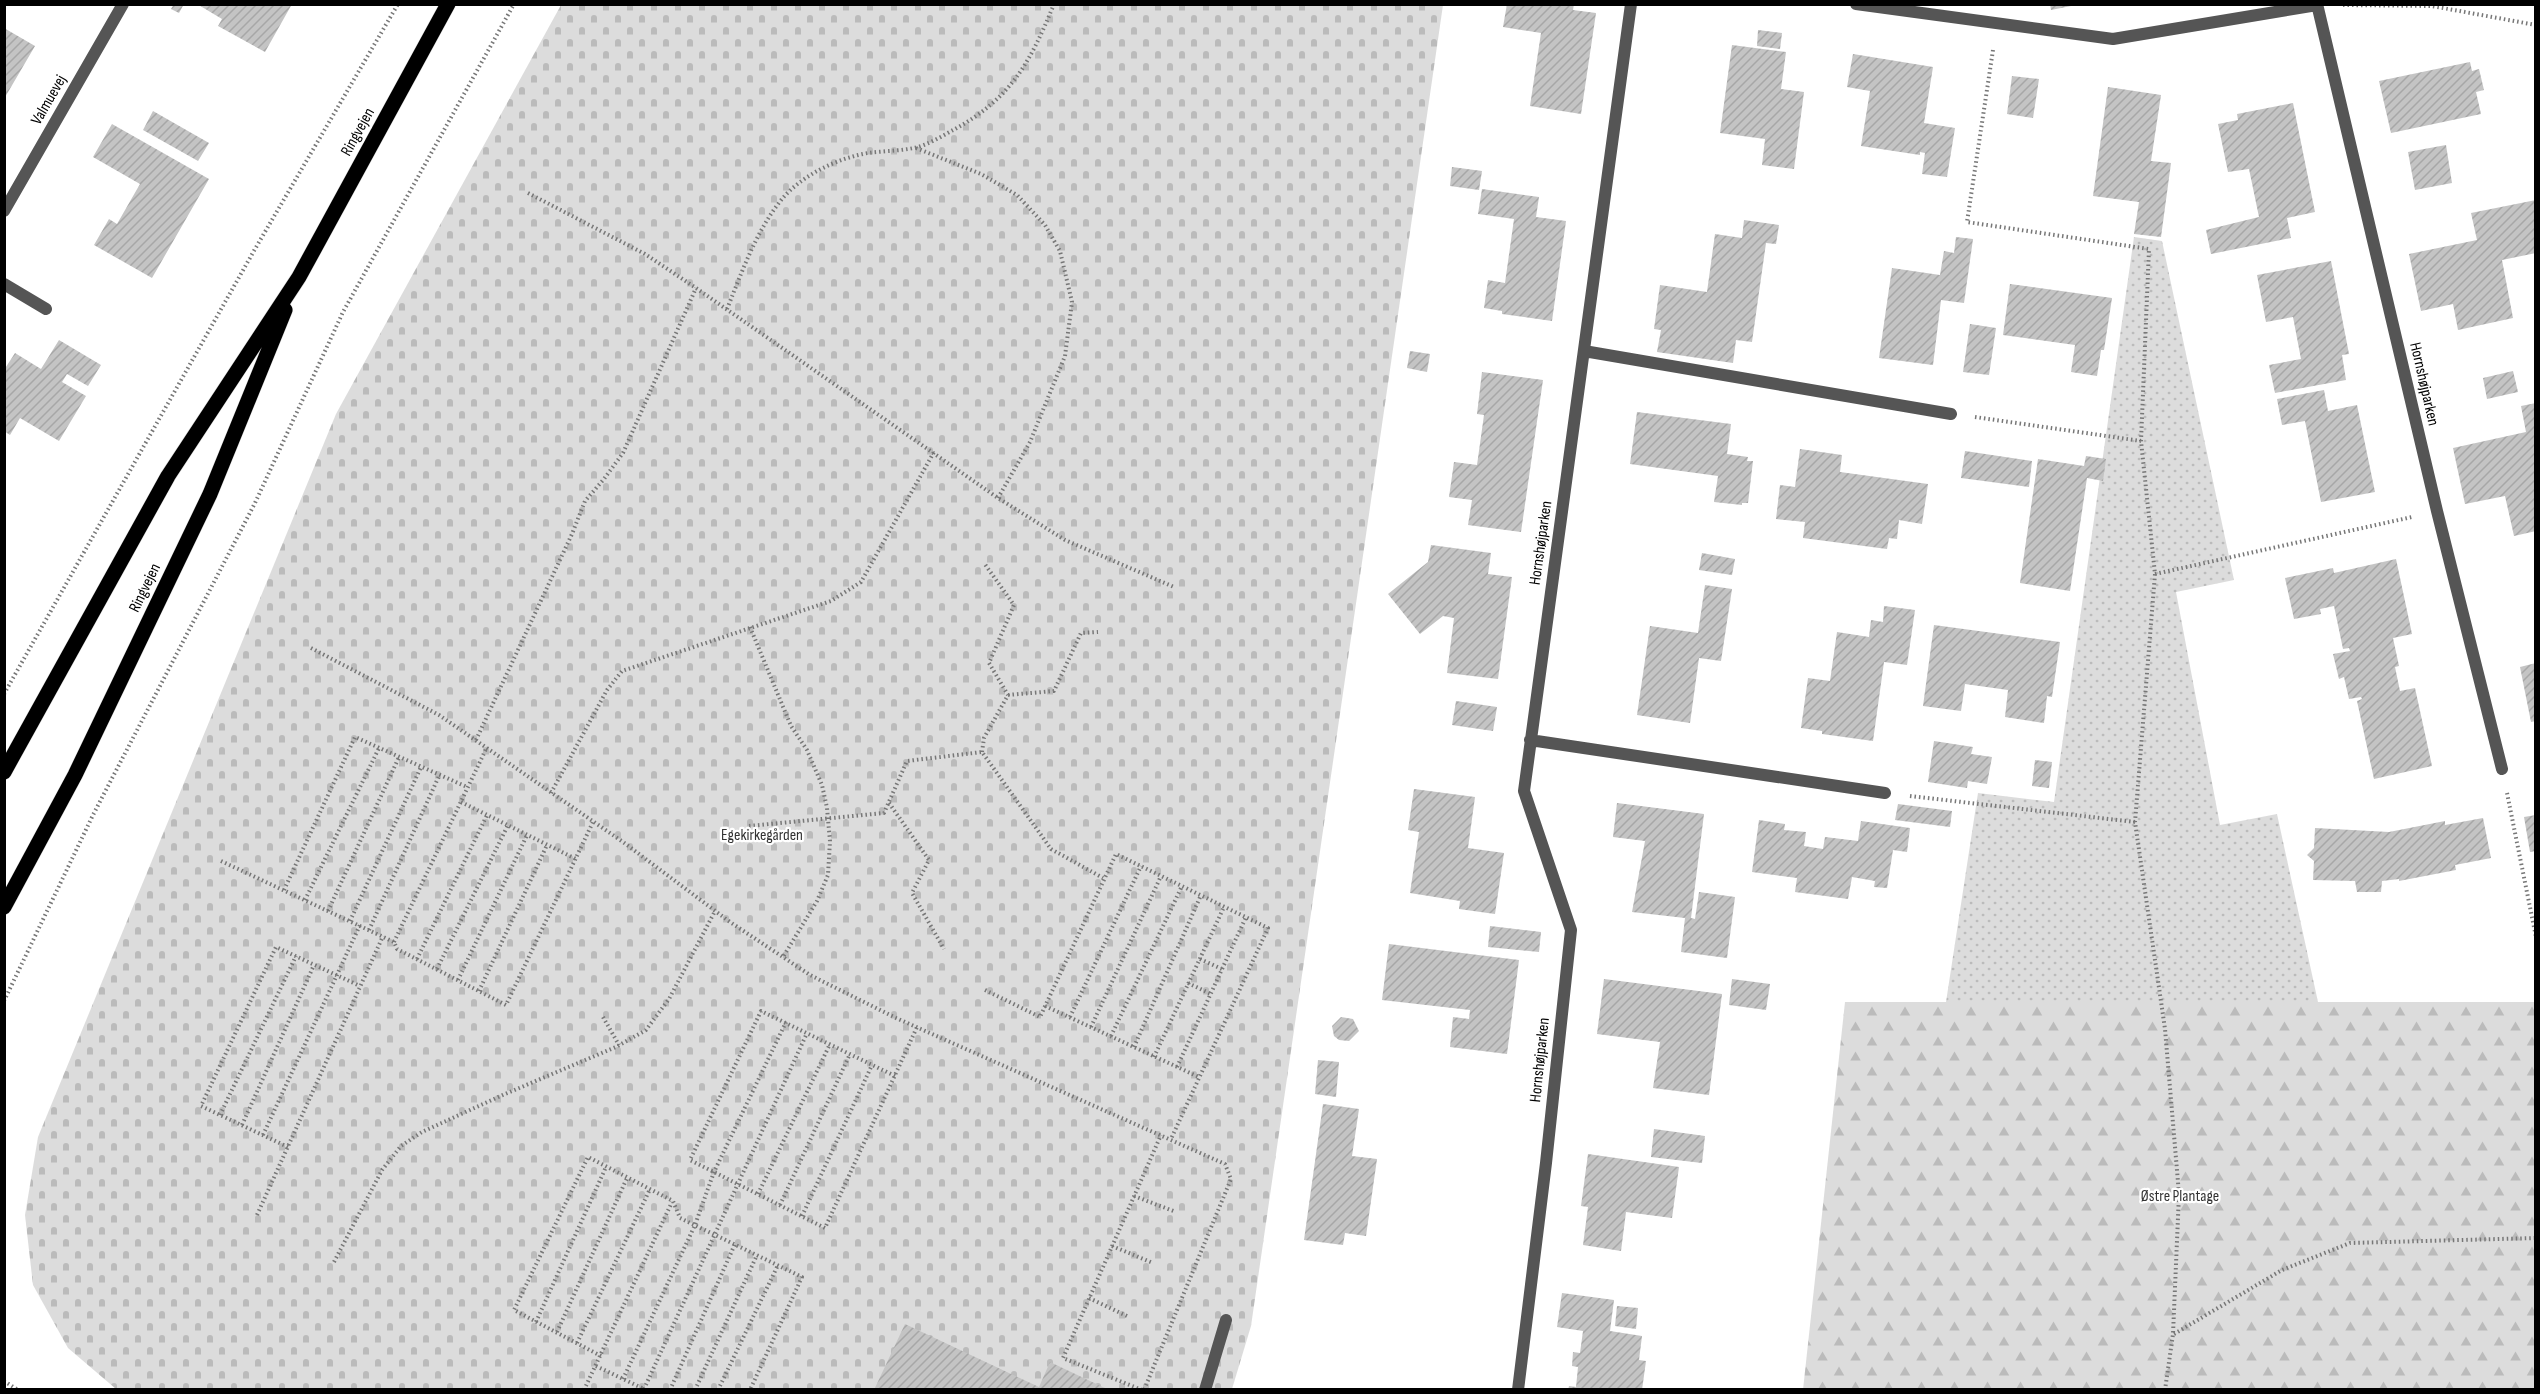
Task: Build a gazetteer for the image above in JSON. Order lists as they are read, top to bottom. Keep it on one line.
{"streets":{"main road":["Ringvejen"],"street":["Valmuevej","Hornshøjparken"]},"parks":["Egekirkegården","Østre Plantage"]}
